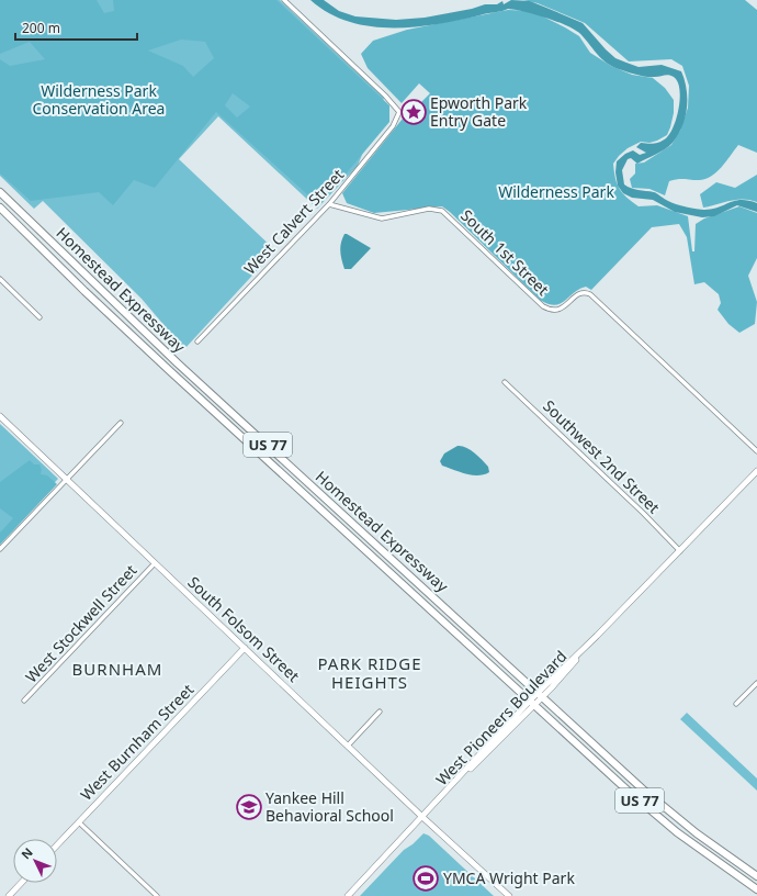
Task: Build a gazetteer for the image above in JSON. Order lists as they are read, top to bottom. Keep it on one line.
{"streets":{"highway":["Homestead Expressway","US 77"],"main road":["South Folsom Street","West Pioneers Boulevard","West Burnham Street"],"street":["West Calvert Street","South 1st Street","Southwest 2nd Street","West Stockwell Street"]},"crossings":[["West Calvert Street","South 1st Street"],["Homestead Expressway","West Pioneers Boulevard"],["Southwest 2nd Street","West Pioneers Boulevard"],["West Stockwell Street","South Folsom Street"],["South Folsom Street","West Pioneers Boulevard"],["South Folsom Street","West Burnham Street"]],"districts":["PARK RIDGE HEIGHTS","BURNHAM"],"parks":["Wilderness Park Conservation Area","Wilderness Park"],"places":{"place":["Epworth Park Entry Gate"],"school or university":["Yankee Hill Behavioral School"],"sports":["YMCA Wright Park"]},"scale_bar":"200 m","north":"top left"}
